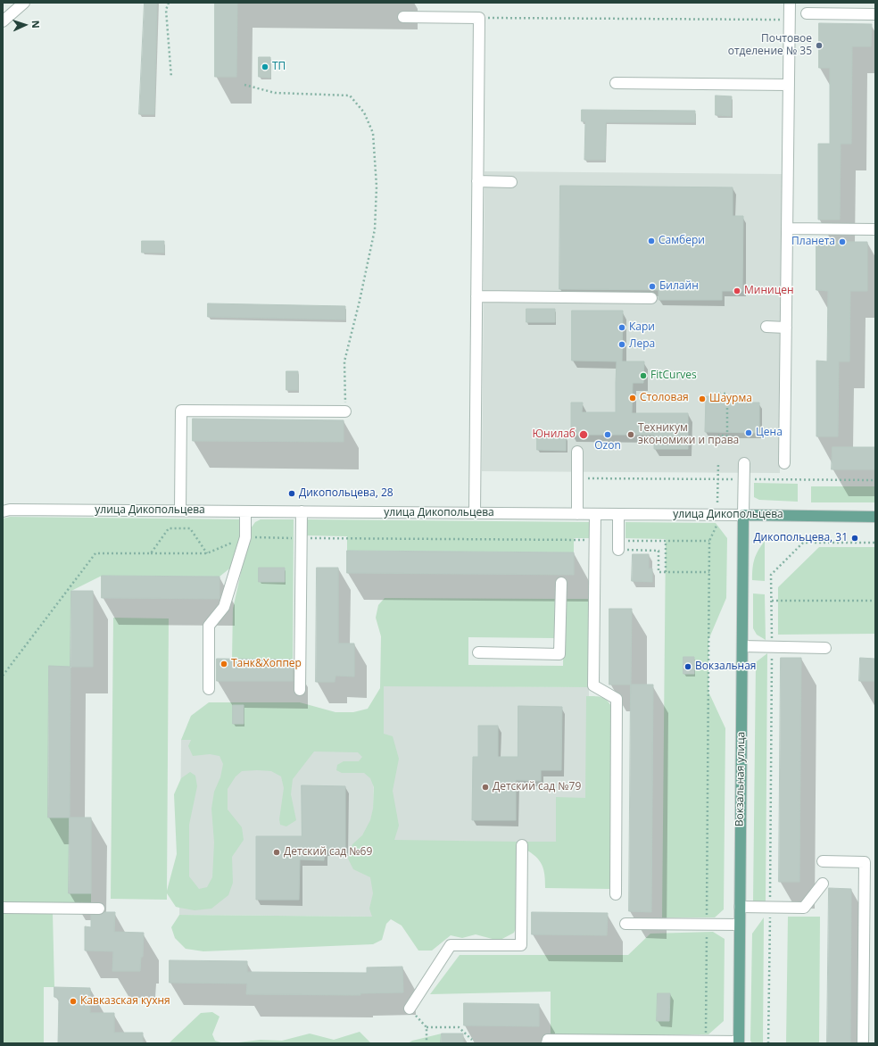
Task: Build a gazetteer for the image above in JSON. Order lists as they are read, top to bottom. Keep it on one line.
{"streets":{"main road":["улица Дикопольцева","Вокзальная улица"]},"crossings":[["улица Дикопольцева","Вокзальная улица"]],"places":["Почтовое отделение № 35","ТП","Самбери","Планета","Билайн","Миницен","Кари","Лера","FitCurves","Столовая","Шаурма","Цена","Юнилаб","Ozon","Техникум экономики и права","Дикопольцева, 28","Дикопольцева, 31","Танк&Хоппер","Вокзальная","Детский сад №79","Детский сад №69","Кавказская кухня"],"north":"right"}
